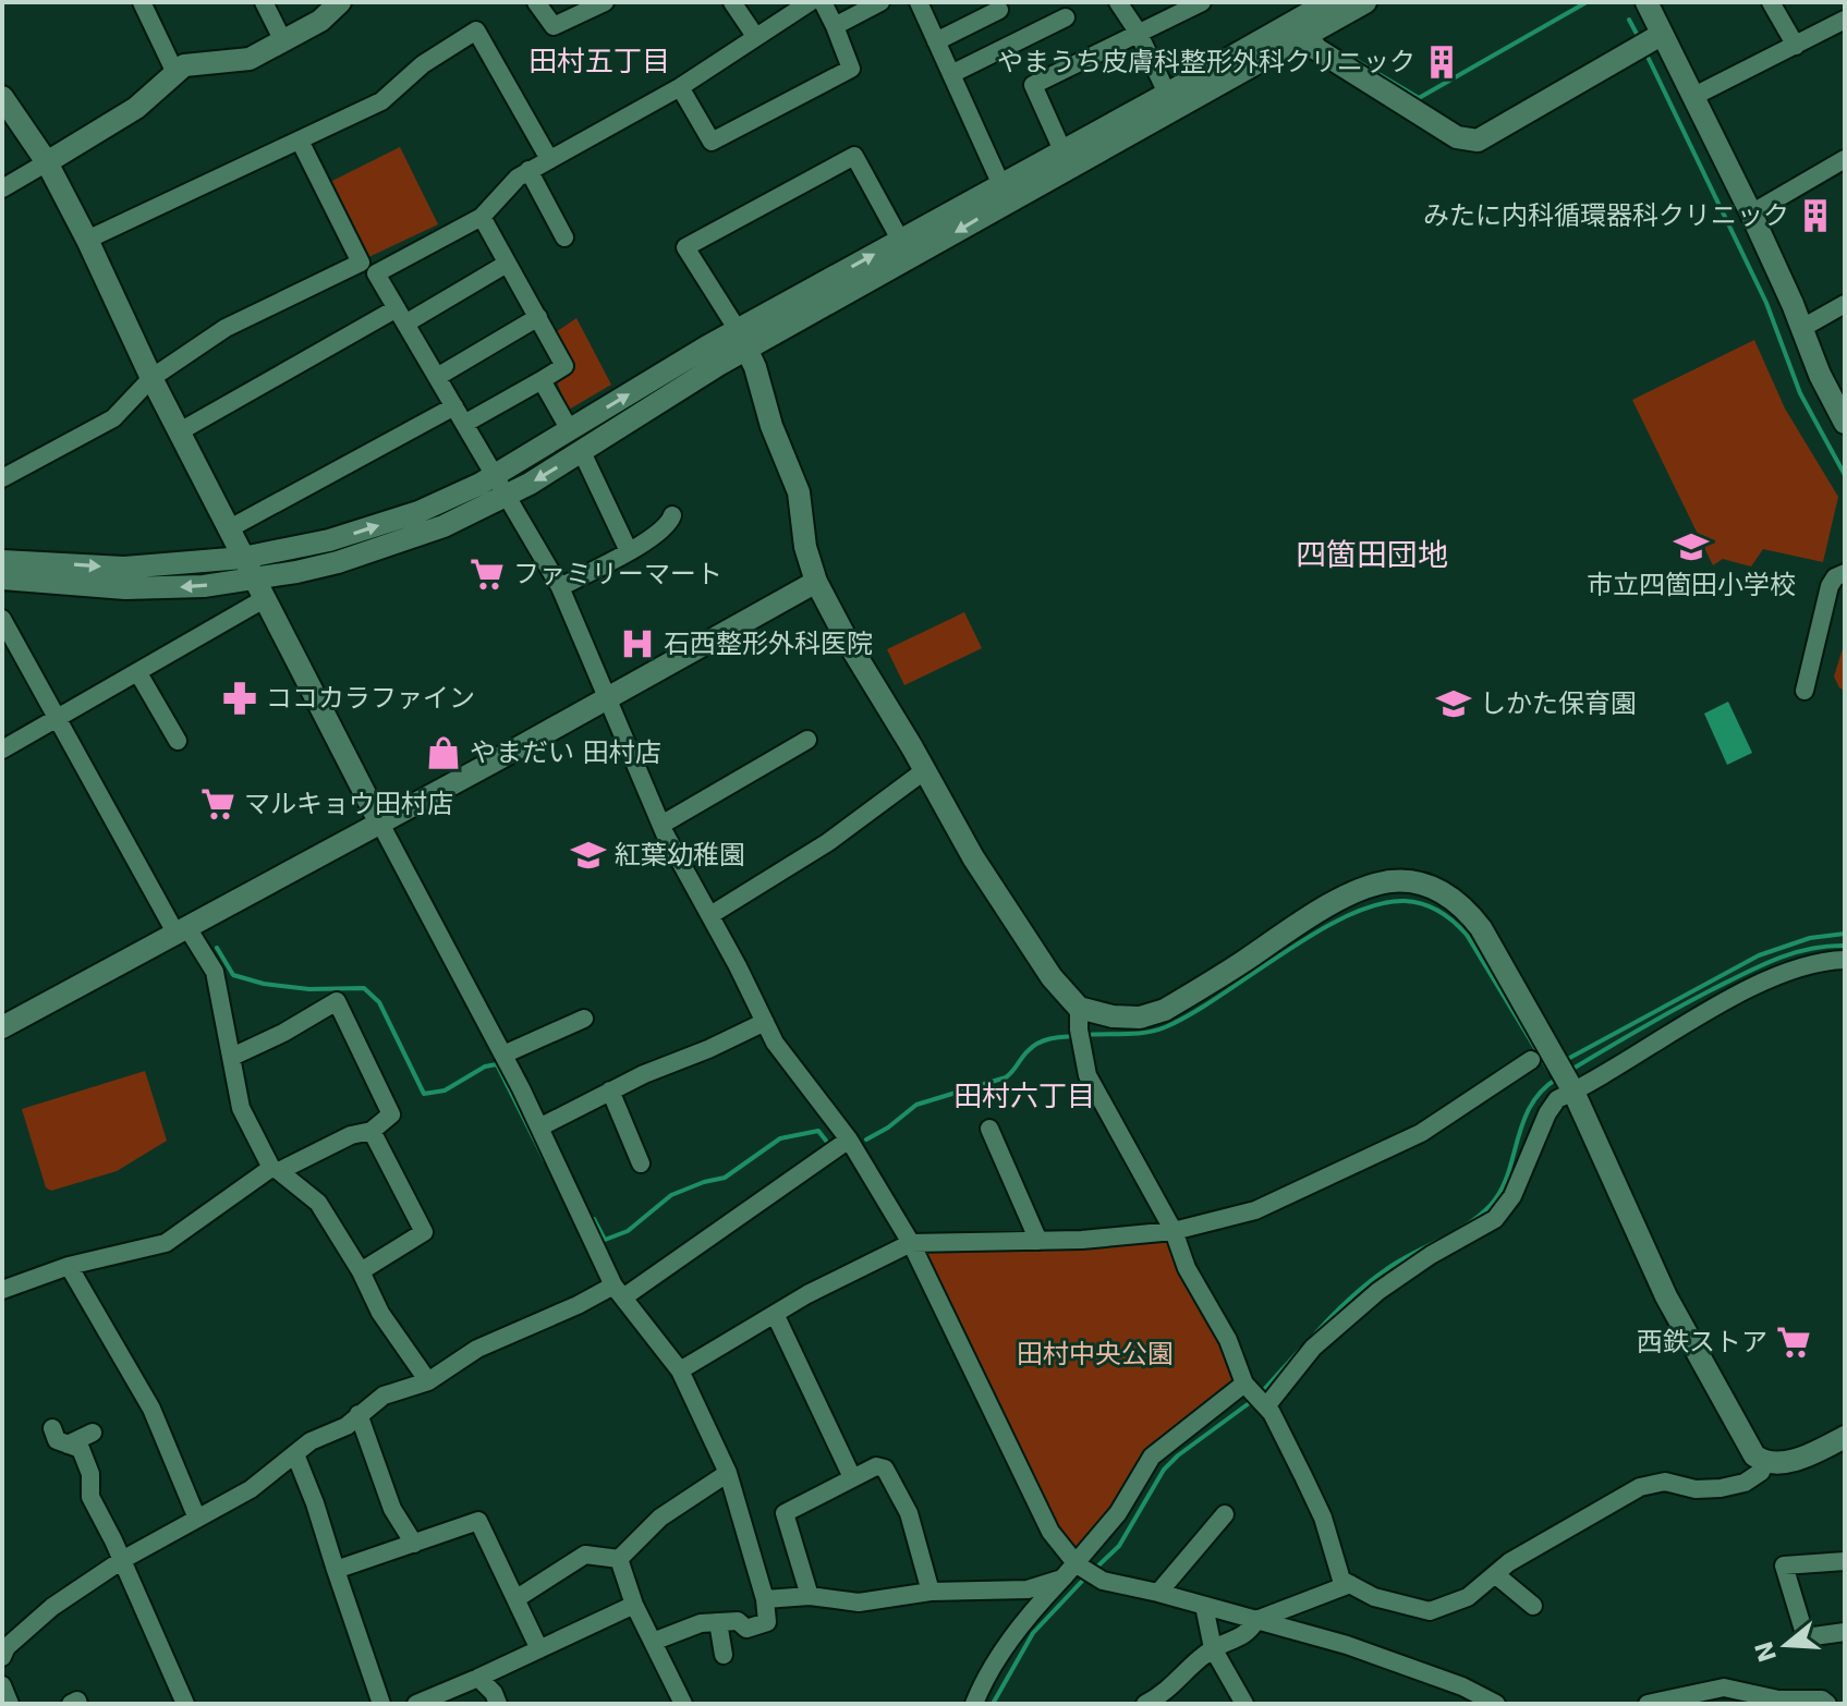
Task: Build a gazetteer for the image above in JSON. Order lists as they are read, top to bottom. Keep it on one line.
{"districts":["田村五丁目","四箇田団地","田村六丁目"],"parks":["田村中央公園"],"places":{"building":["やまうち皮膚科整形外科クリニック","みたに内科循環器科クリニック"],"school or university":["市立四箇田小学校","しかた保育園","紅葉幼稚園"],"supermarket":["ファミリーマート","マルキョウ田村店","西鉄ストア"],"hospital":["石西整形外科医院"],"pharmacy":["ココカラファイン"],"shop":["やまだい 田村店"]},"north":"left"}
